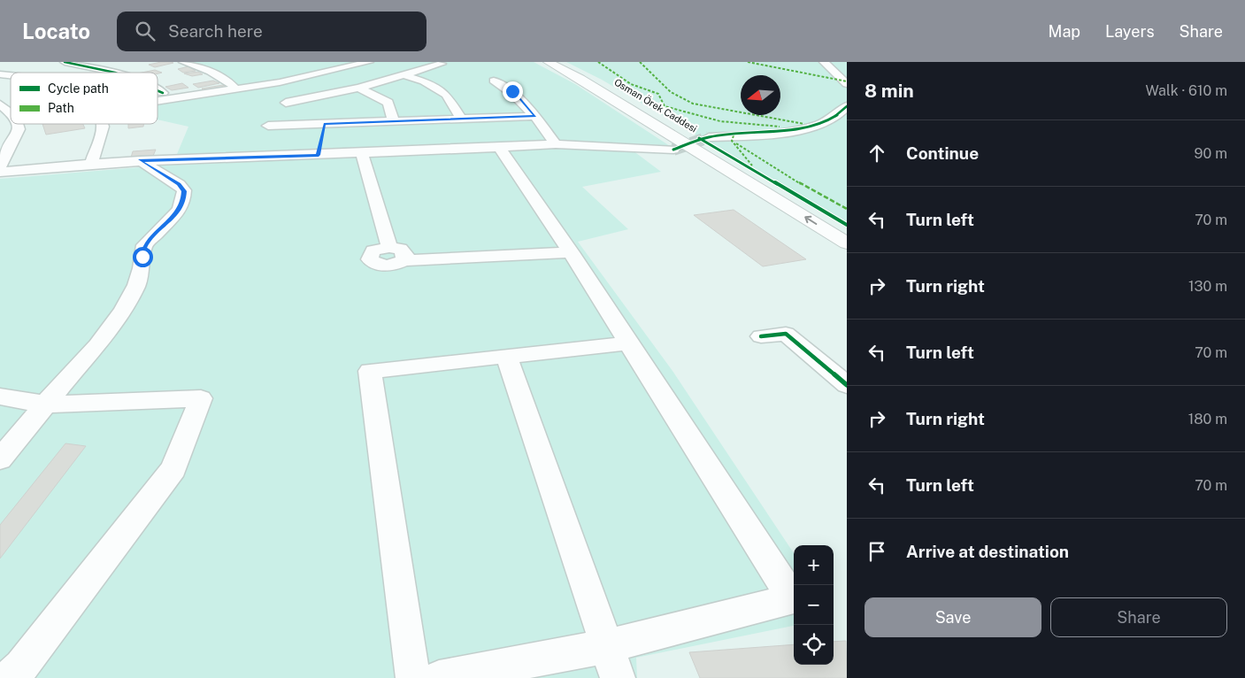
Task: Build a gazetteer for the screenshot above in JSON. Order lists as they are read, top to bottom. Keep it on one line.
{"streets":{"main road":["Osman Örek Caddesi"]},"legend":["Cycle path","Path"],"north":"left","page":{"header":"Locato","search":"Search here","nav":["Map","Layers","Share"],"heading":["8 min","Walk · 610 m"],"list":[["Continue","90 m"],["Turn left","70 m"],["Turn right","130 m"],["Turn left","70 m"],["Turn right","180 m"],["Turn left","70 m"],"Arrive at destination"],"map_buttons":["+","−"],"buttons":["Save","Share"]}}
